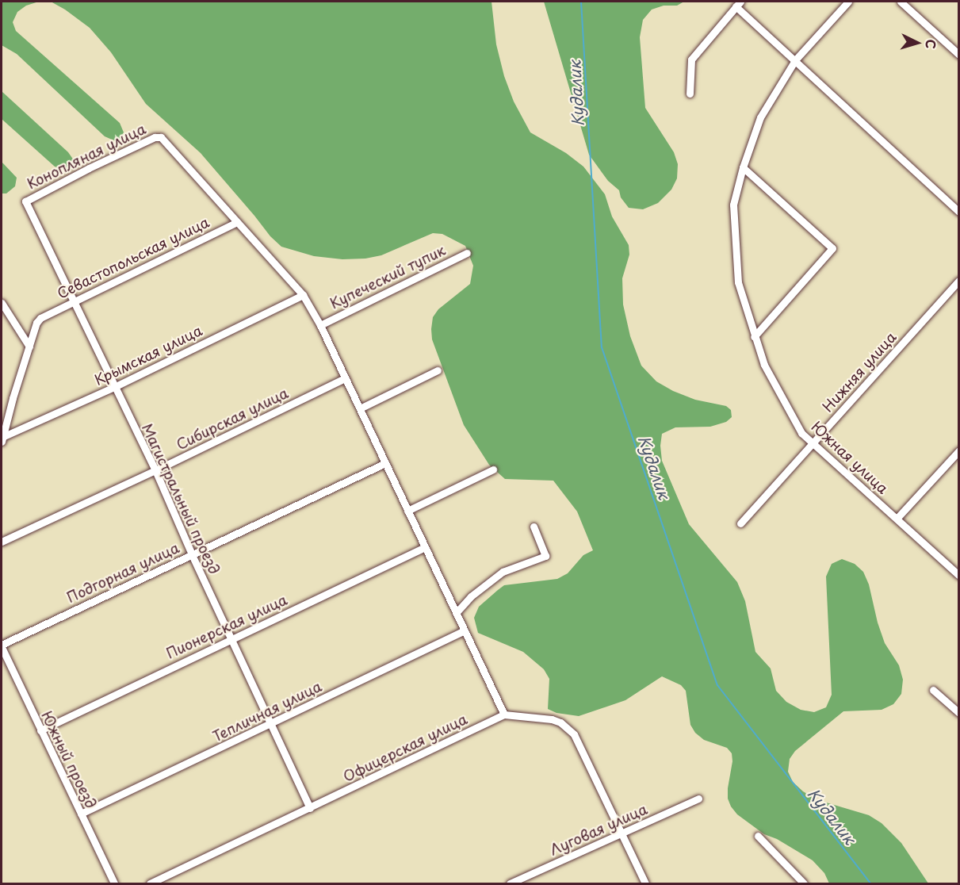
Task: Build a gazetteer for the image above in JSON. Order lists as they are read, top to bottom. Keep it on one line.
{"streets":{"street":["Конопляная улица","Севастопольская улица","Купеческий тупик","Крымская улица","Нижняя улица","Сибирская улица","Южная улица","Магистральный проезд","Подгорная улица","Пионерская улица","Тепличная улица","Офицерская улица","Южный проезд","Луговая улица"]},"crossings":[["Конопляная улица","Севастопольская улица"],["Конопляная улица","Магистральный проезд"],["Севастопольская улица","Магистральный проезд"],["Крымская улица","Магистральный проезд"],["Нижняя улица","Южная улица"],["Сибирская улица","Магистральный проезд"],["Магистральный проезд","Подгорная улица"],["Магистральный проезд","Пионерская улица"],["Магистральный проезд","Тепличная улица"],["Магистральный проезд","Офицерская улица"],["Подгорная улица","Южный проезд"],["Пионерская улица","Южный проезд"],["Тепличная улица","Южный проезд"]],"water":["Кудалик"],"north":"right"}
